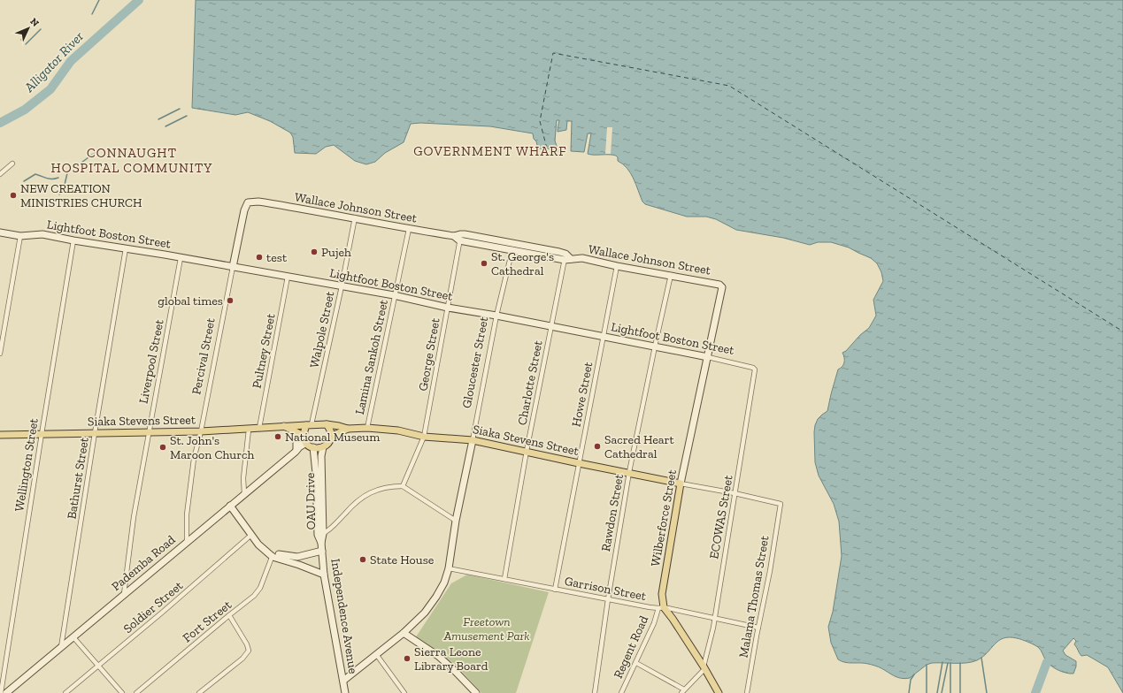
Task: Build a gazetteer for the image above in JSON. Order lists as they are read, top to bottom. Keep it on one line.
{"streets":{"main road":["Wallace Johnson Street","Lightfoot Boston Street","Percival Street","Gloucester Street","Siaka Stevens Street","OAU Drive","Wilberforce Street","Pademba Road","Independence Avenue"],"street":["Walpole Street","Pultney Street","George Street","Lamina Sankoh Street","Liverpool Street","Charlotte Street","Howe Street","Wellington Street","Bathurst Street","Rawdon Street","ECOWAS Street","Garrison Street","Malama Thomas Street","Soldier Street","Fort Street","Regent Road"]},"crossings":[["Wallace Johnson Street","Walpole Street"],["Wallace Johnson Street","George Street"],["Wallace Johnson Street","Percival Street"],["Wallace Johnson Street","Lamina Sankoh Street"],["Wallace Johnson Street","Gloucester Street"],["Wallace Johnson Street","Charlotte Street"],["Wallace Johnson Street","Howe Street"],["Wallace Johnson Street","Rawdon Street"],["Wallace Johnson Street","Wilberforce Street"],["Lightfoot Boston Street","Walpole Street"],["Lightfoot Boston Street","Pultney Street"],["Lightfoot Boston Street","George Street"],["Lightfoot Boston Street","Percival Street"],["Lightfoot Boston Street","Lamina Sankoh Street"],["Lightfoot Boston Street","Liverpool Street"],["Lightfoot Boston Street","Gloucester Street"],["Lightfoot Boston Street","Charlotte Street"],["Lightfoot Boston Street","Howe Street"],["Lightfoot Boston Street","Wellington Street"],["Lightfoot Boston Street","Bathurst Street"],["Lightfoot Boston Street","Rawdon Street"],["Lightfoot Boston Street","ECOWAS Street"],["Lightfoot Boston Street","Wilberforce Street"],["Walpole Street","Siaka Stevens Street"],["Walpole Street","OAU Drive"],["Walpole Street","Pademba Road"],["Pultney Street","Siaka Stevens Street"],["George Street","Siaka Stevens Street"],["Percival Street","Siaka Stevens Street"],["Percival Street","Pademba Road"],["Lamina Sankoh Street","Siaka Stevens Street"],["Liverpool Street","Siaka Stevens Street"],["Liverpool Street","Pademba Road"],["Gloucester Street","Siaka Stevens Street"],["Gloucester Street","Garrison Street"],["Gloucester Street","Independence Avenue"],["Charlotte Street","Siaka Stevens Street"],["Charlotte Street","Garrison Street"],["Howe Street","Siaka Stevens Street"],["Howe Street","Garrison Street"],["Siaka Stevens Street","Wellington Street"],["Siaka Stevens Street","Bathurst Street"],["Siaka Stevens Street","OAU Drive"],["Siaka Stevens Street","Rawdon Street"],["Siaka Stevens Street","ECOWAS Street"],["Siaka Stevens Street","Wilberforce Street"],["Siaka Stevens Street","Pademba Road"],["Siaka Stevens Street","Malama Thomas Street"],["Bathurst Street","Pademba Road"],["OAU Drive","Pademba Road"],["OAU Drive","Independence Avenue"],["Rawdon Street","Garrison Street"],["ECOWAS Street","Garrison Street"],["Wilberforce Street","Garrison Street"],["Wilberforce Street","Regent Road"],["Garrison Street","Malama Thomas Street"],["Garrison Street","Regent Road"]],"districts":["GOVERNMENT WHARF","CONNAUGHT HOSPITAL COMMUNITY"],"water":["Alligator River"],"parks":["Freetown Amusement Park"],"places":["NEW CREATION MINISTRIES CHURCH","Pujeh","test","St. George's Cathedral","global times","National Museum","Sacred Heart Cathedral","St. John's Maroon Church","State House","Sierra Leone Library Board"],"north":"top right"}
